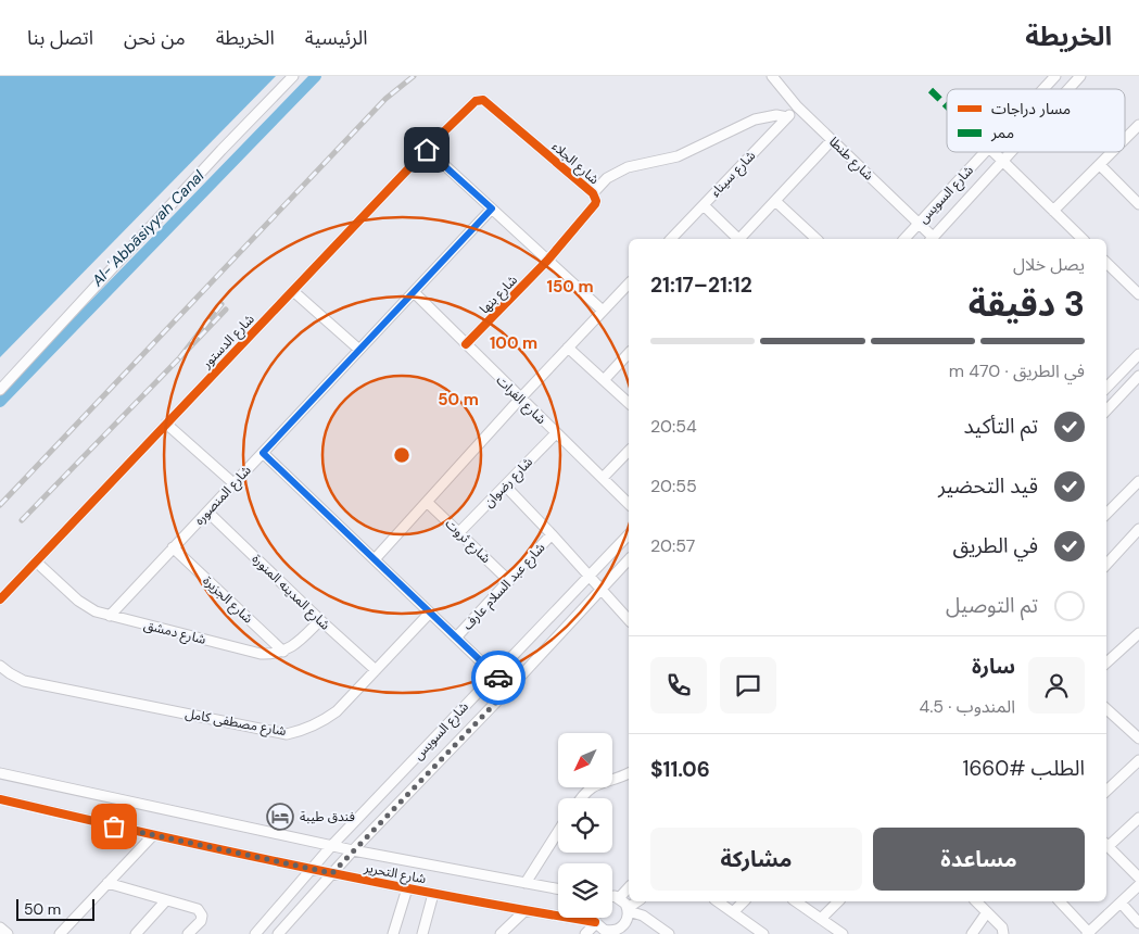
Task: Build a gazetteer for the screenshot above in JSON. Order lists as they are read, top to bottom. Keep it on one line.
{"streets":{"street":["شارع طنطا","شارع الجلاء","شارع سيناء","شارع السويس","شارع بنها","شارع الدستور","شارع الفرات","شارع رضوان","شارع المنصوره","شارع ثروت","شارع عبد السلام عارف","شارع المدينه المنورة","شارع الجزيرة","شارع دمشق","شارع مصطفى كامل","شارع التحرير"]},"crossings":[["شارع طنطا","شارع سيناء"],["شارع طنطا","شارع السويس"],["شارع الجلاء","شارع بنها"],["شارع الجلاء","شارع الدستور"],["شارع السويس","شارع التحرير"],["شارع بنها","شارع الفرات"],["شارع الدستور","شارع دمشق"],["شارع الفرات","شارع رضوان"],["شارع الفرات","شارع المنصوره"],["شارع رضوان","شارع ثروت"],["شارع المنصوره","شارع المدينه المنورة"],["شارع المنصوره","شارع الجزيرة"],["شارع المنصوره","شارع دمشق"],["شارع ثروت","شارع عبد السلام عارف"],["شارع المدينه المنورة","شارع مصطفى كامل"],["شارع الجزيرة","شارع دمشق"]],"water":["Al-ʿAbbāsiyyah Canal"],"places":{"hotel":["فندق طيبة"]},"legend":["مسار دراجات","ممر"],"scale_bar":"50 m","north":"bottom left","page":{"header":"الخريطة","nav":["الرئيسية","الخريطة","من نحن","اتصل بنا"],"heading":["3 دقيقة","يصل خلال","21:12–21:17"],"panel":["سارة","المندوب · 4.5","الطلب #1660","$11.06"],"bar":"في الطريق · 470 m","list":[["تم التأكيد","20:54"],["قيد التحضير","20:55"],["في الطريق","20:57"],"تم التوصيل"],"buttons":["مساعدة","مشاركة"],"scale":"50 m"},"rings":["150 m","100 m","50 m"]}
